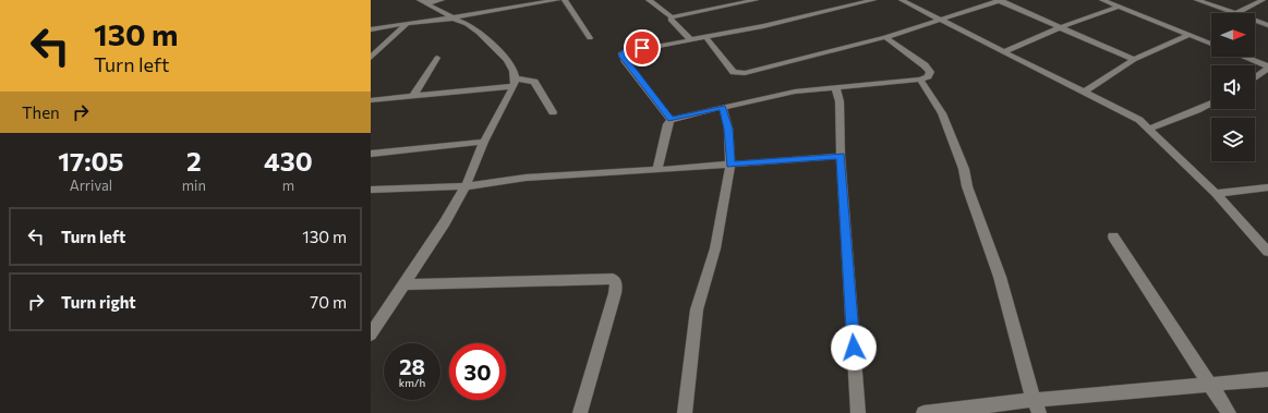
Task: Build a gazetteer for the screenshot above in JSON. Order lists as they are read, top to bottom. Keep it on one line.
{"north":"right","page":{"turn":["130 m","Turn left"],"then":"Then","eta":["17:05","Arrival","2","min","430","m"],"list":[{"name":"Turn left","value":"130 m"},{"name":"Turn right","value":"70 m"}],"speed":"28 km/h","limit":"30"}}
